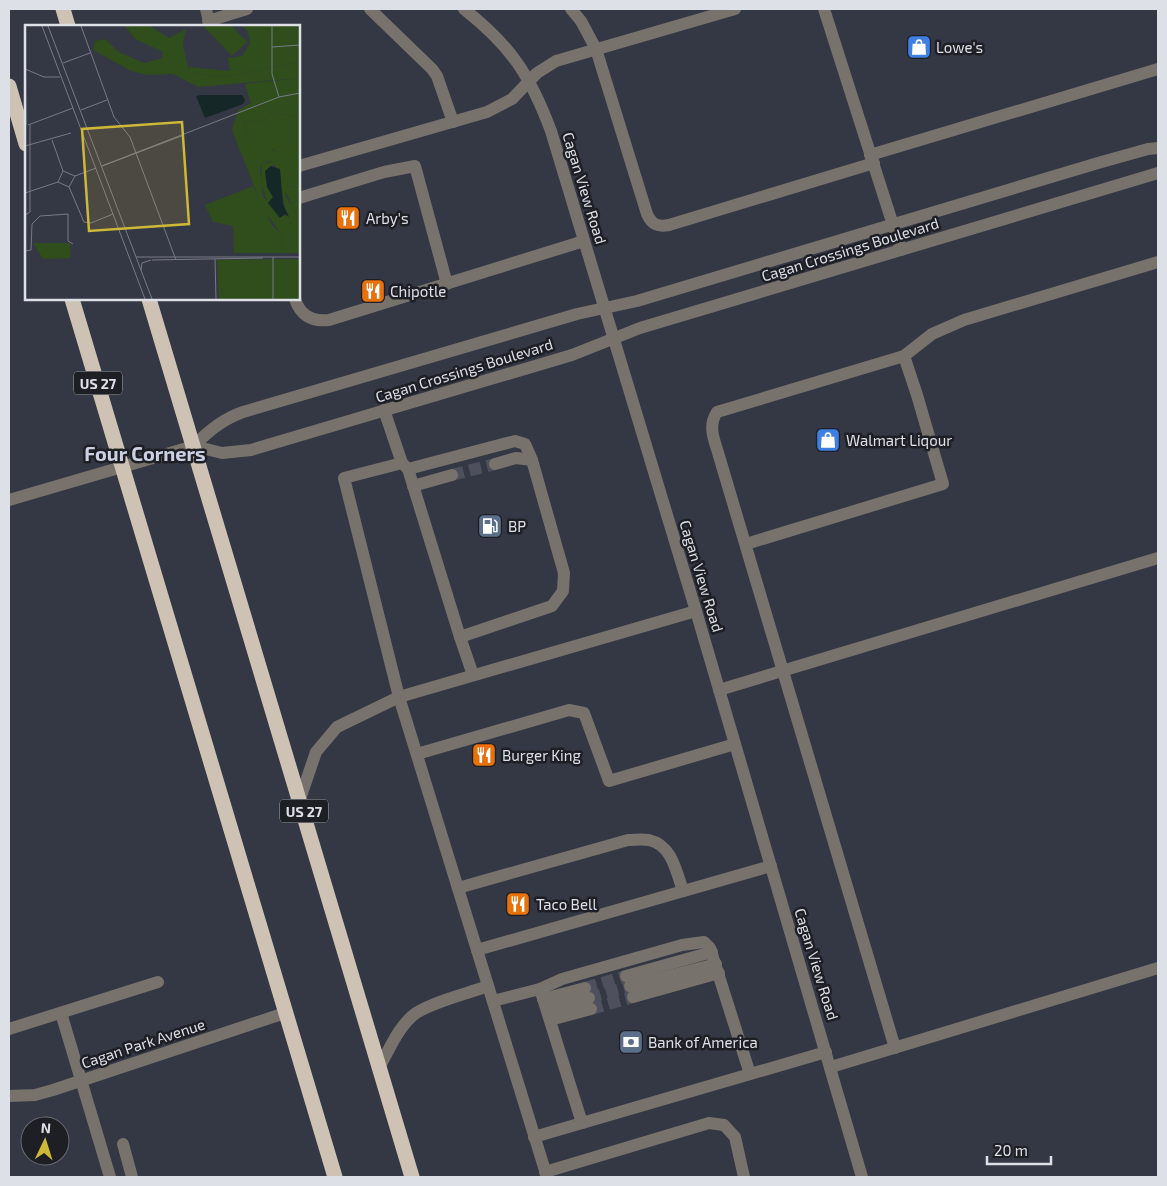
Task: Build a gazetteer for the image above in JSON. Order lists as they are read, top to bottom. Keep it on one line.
{"streets":{"highway":["US 27"],"street":["Cagan View Road","Cagan Crossings Boulevard","Cagan Park Avenue"]},"crossings":[["Cagan View Road","Cagan Crossings Boulevard"],["Cagan Crossings Boulevard","US 27"],["US 27","Cagan Park Avenue"]],"districts":["Four Corners"],"places":{"shop":["Lowe's","Walmart Liqour"],"restaurant":["Arby's","Chipotle","Burger King","Taco Bell"],"fuel station":["BP"],"bank":["Bank of America"]},"scale_bar":"20 m","north":"top"}
